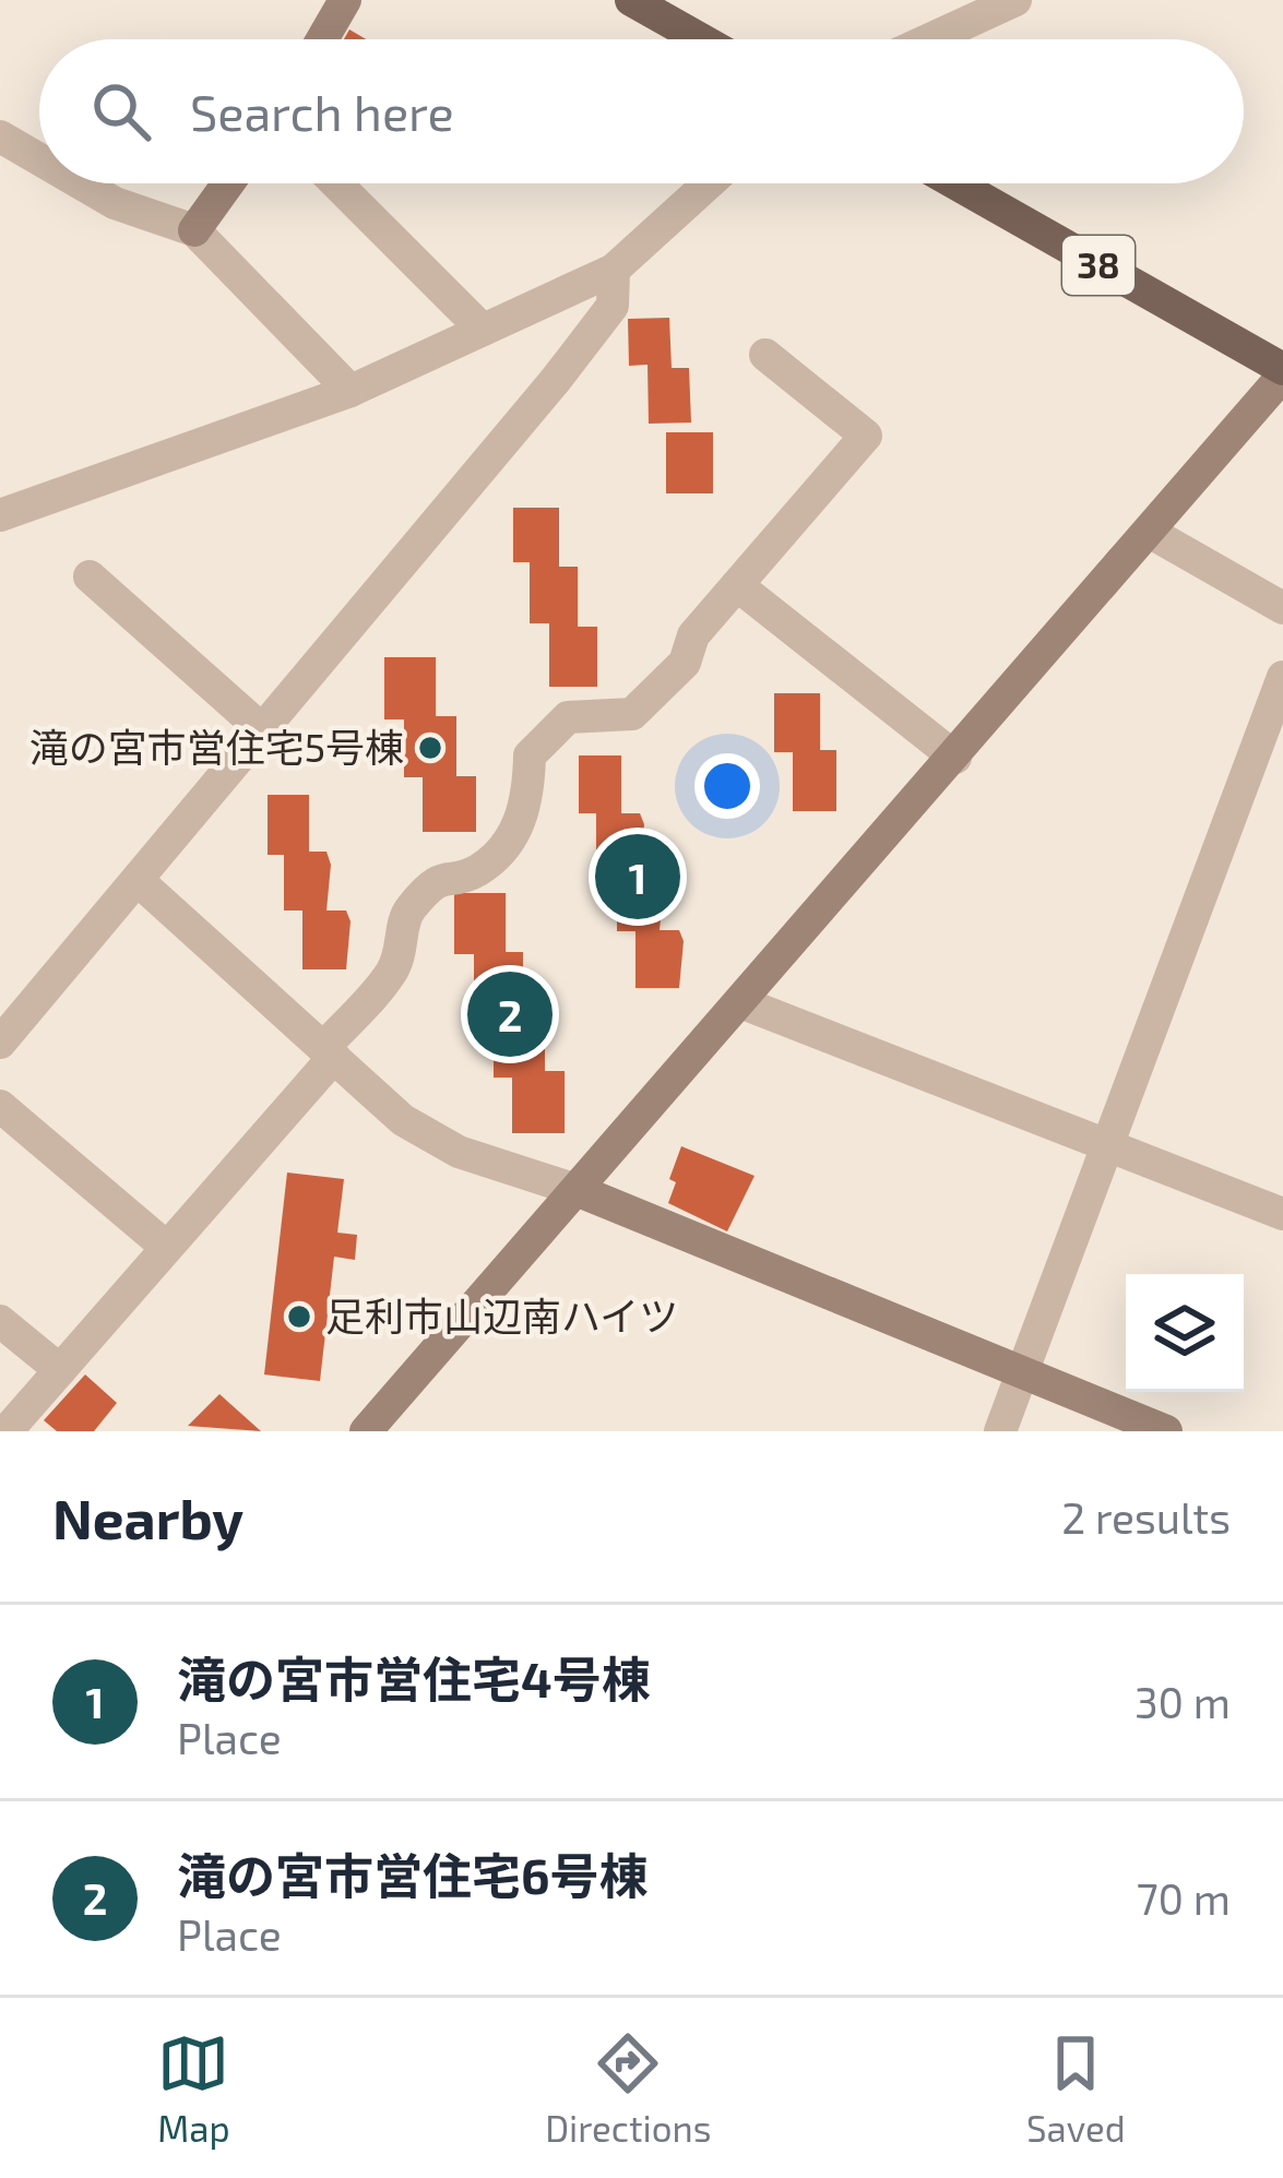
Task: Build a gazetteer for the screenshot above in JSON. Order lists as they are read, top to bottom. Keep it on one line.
{"streets":{"main road":["38"]},"places":["滝の宮市営住宅5号棟","足利市山辺南ハイツ"],"page":{"search":"Search here","pins":["1","2"],"heading":["Nearby","2 results"],"list":[{"mark":"1","name":"滝の宮市営住宅4号棟","note":"Place","value":"30 m"},{"mark":"2","name":"滝の宮市営住宅6号棟","note":"Place","value":"70 m"}],"nav":["Map","Directions","Saved"]}}
